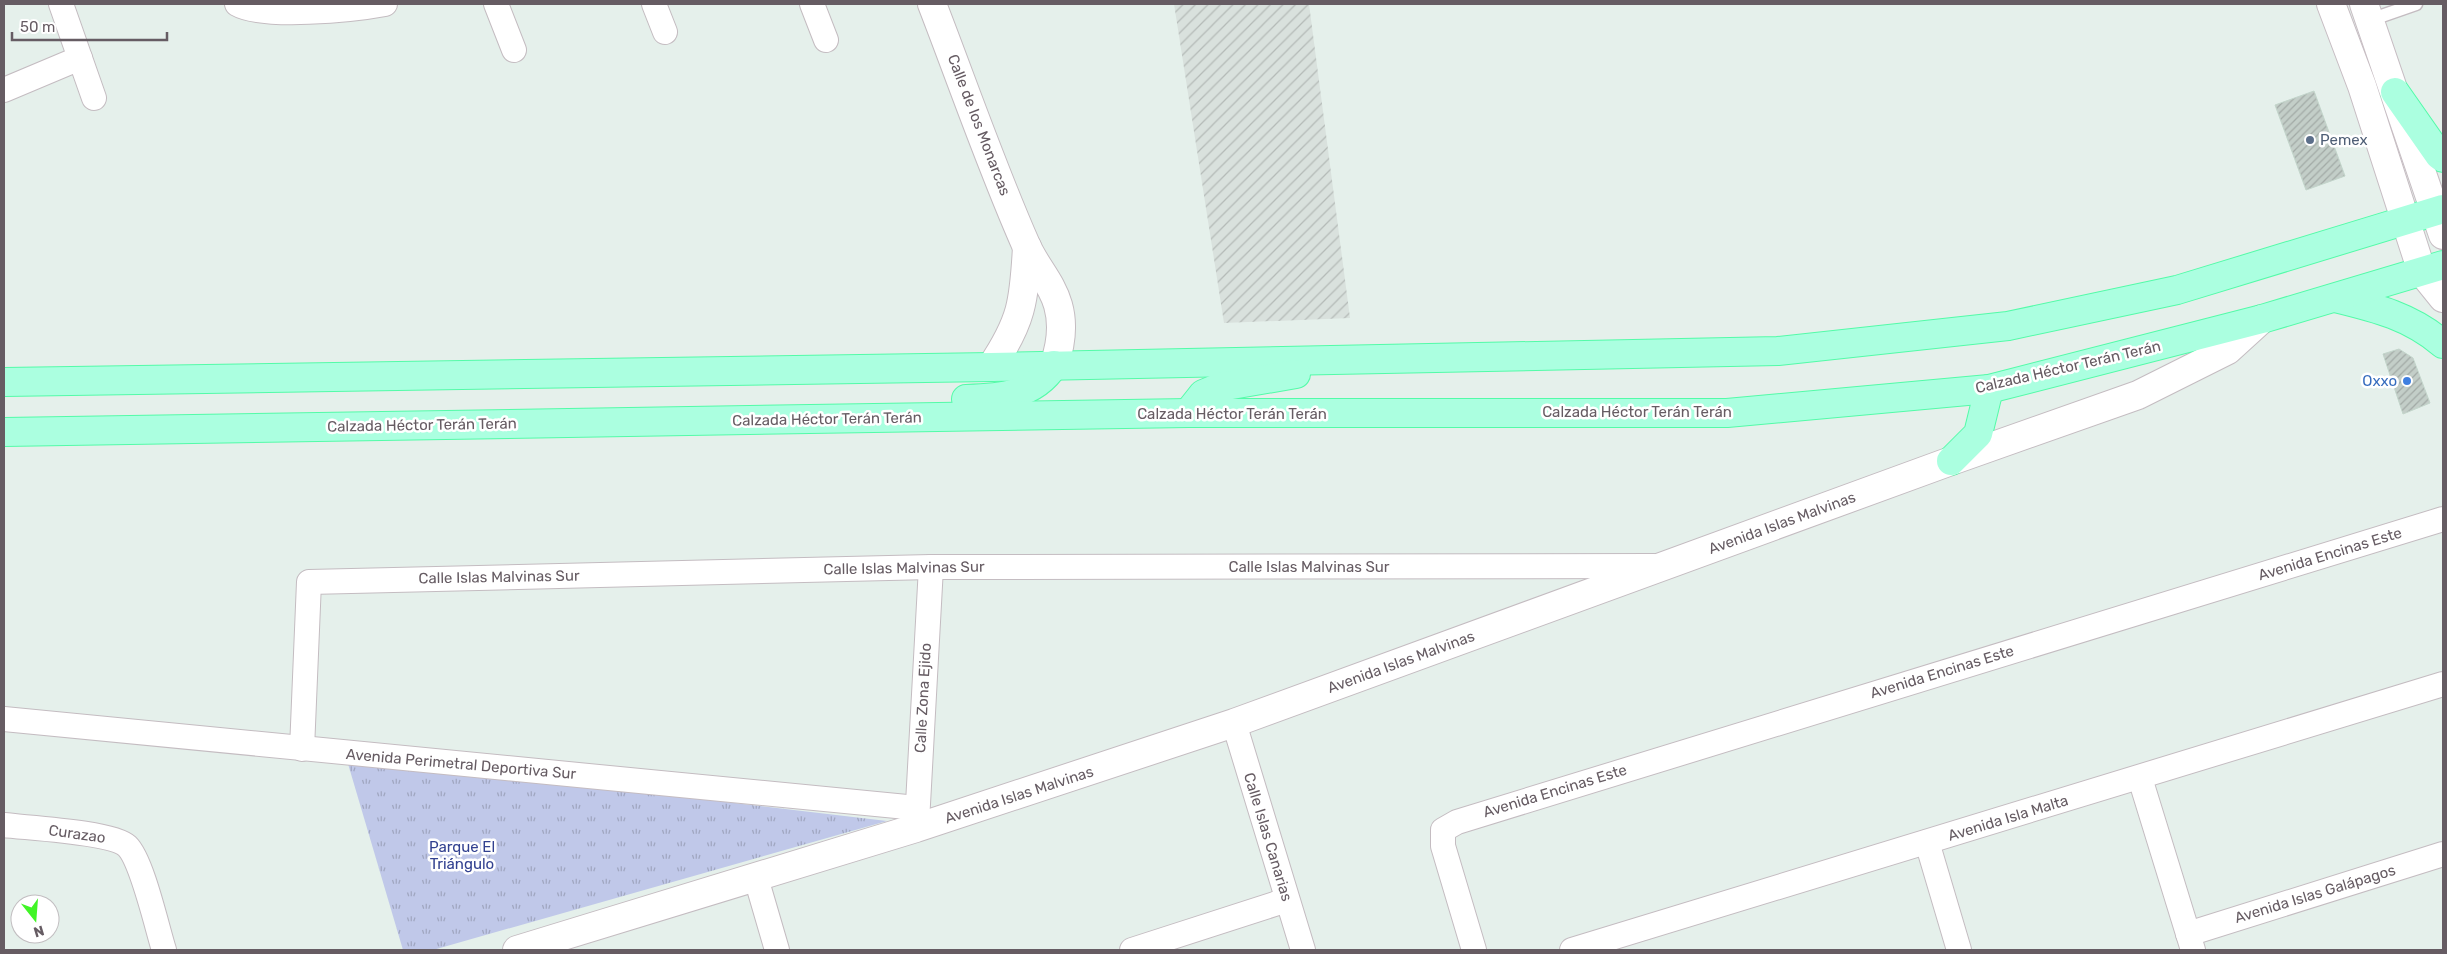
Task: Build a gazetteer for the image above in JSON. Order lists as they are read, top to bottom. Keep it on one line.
{"streets":{"main road":["Calzada Héctor Terán Terán"],"street":["Calle de los Monarcas","Avenida Islas Malvinas","Avenida Encinas Este","Calle Islas Malvinas Sur","Calle Zona Ejido","Avenida Perimetral Deportiva Sur","Avenida Isla Malta","Curazao","Calle Islas Canarias","Avenida Islas Galápagos"]},"crossings":[["Calzada Héctor Terán Terán","Avenida Islas Malvinas"],["Avenida Islas Malvinas","Calle Islas Malvinas Sur"],["Avenida Islas Malvinas","Calle Zona Ejido"],["Avenida Islas Malvinas","Avenida Perimetral Deportiva Sur"],["Avenida Islas Malvinas","Calle Islas Canarias"],["Calle Islas Malvinas Sur","Calle Zona Ejido"],["Calle Islas Malvinas Sur","Avenida Perimetral Deportiva Sur"],["Calle Zona Ejido","Avenida Perimetral Deportiva Sur"]],"parks":["Parque El Triángulo"],"places":["Pemex","Oxxo"],"scale_bar":"50 m","north":"bottom"}
